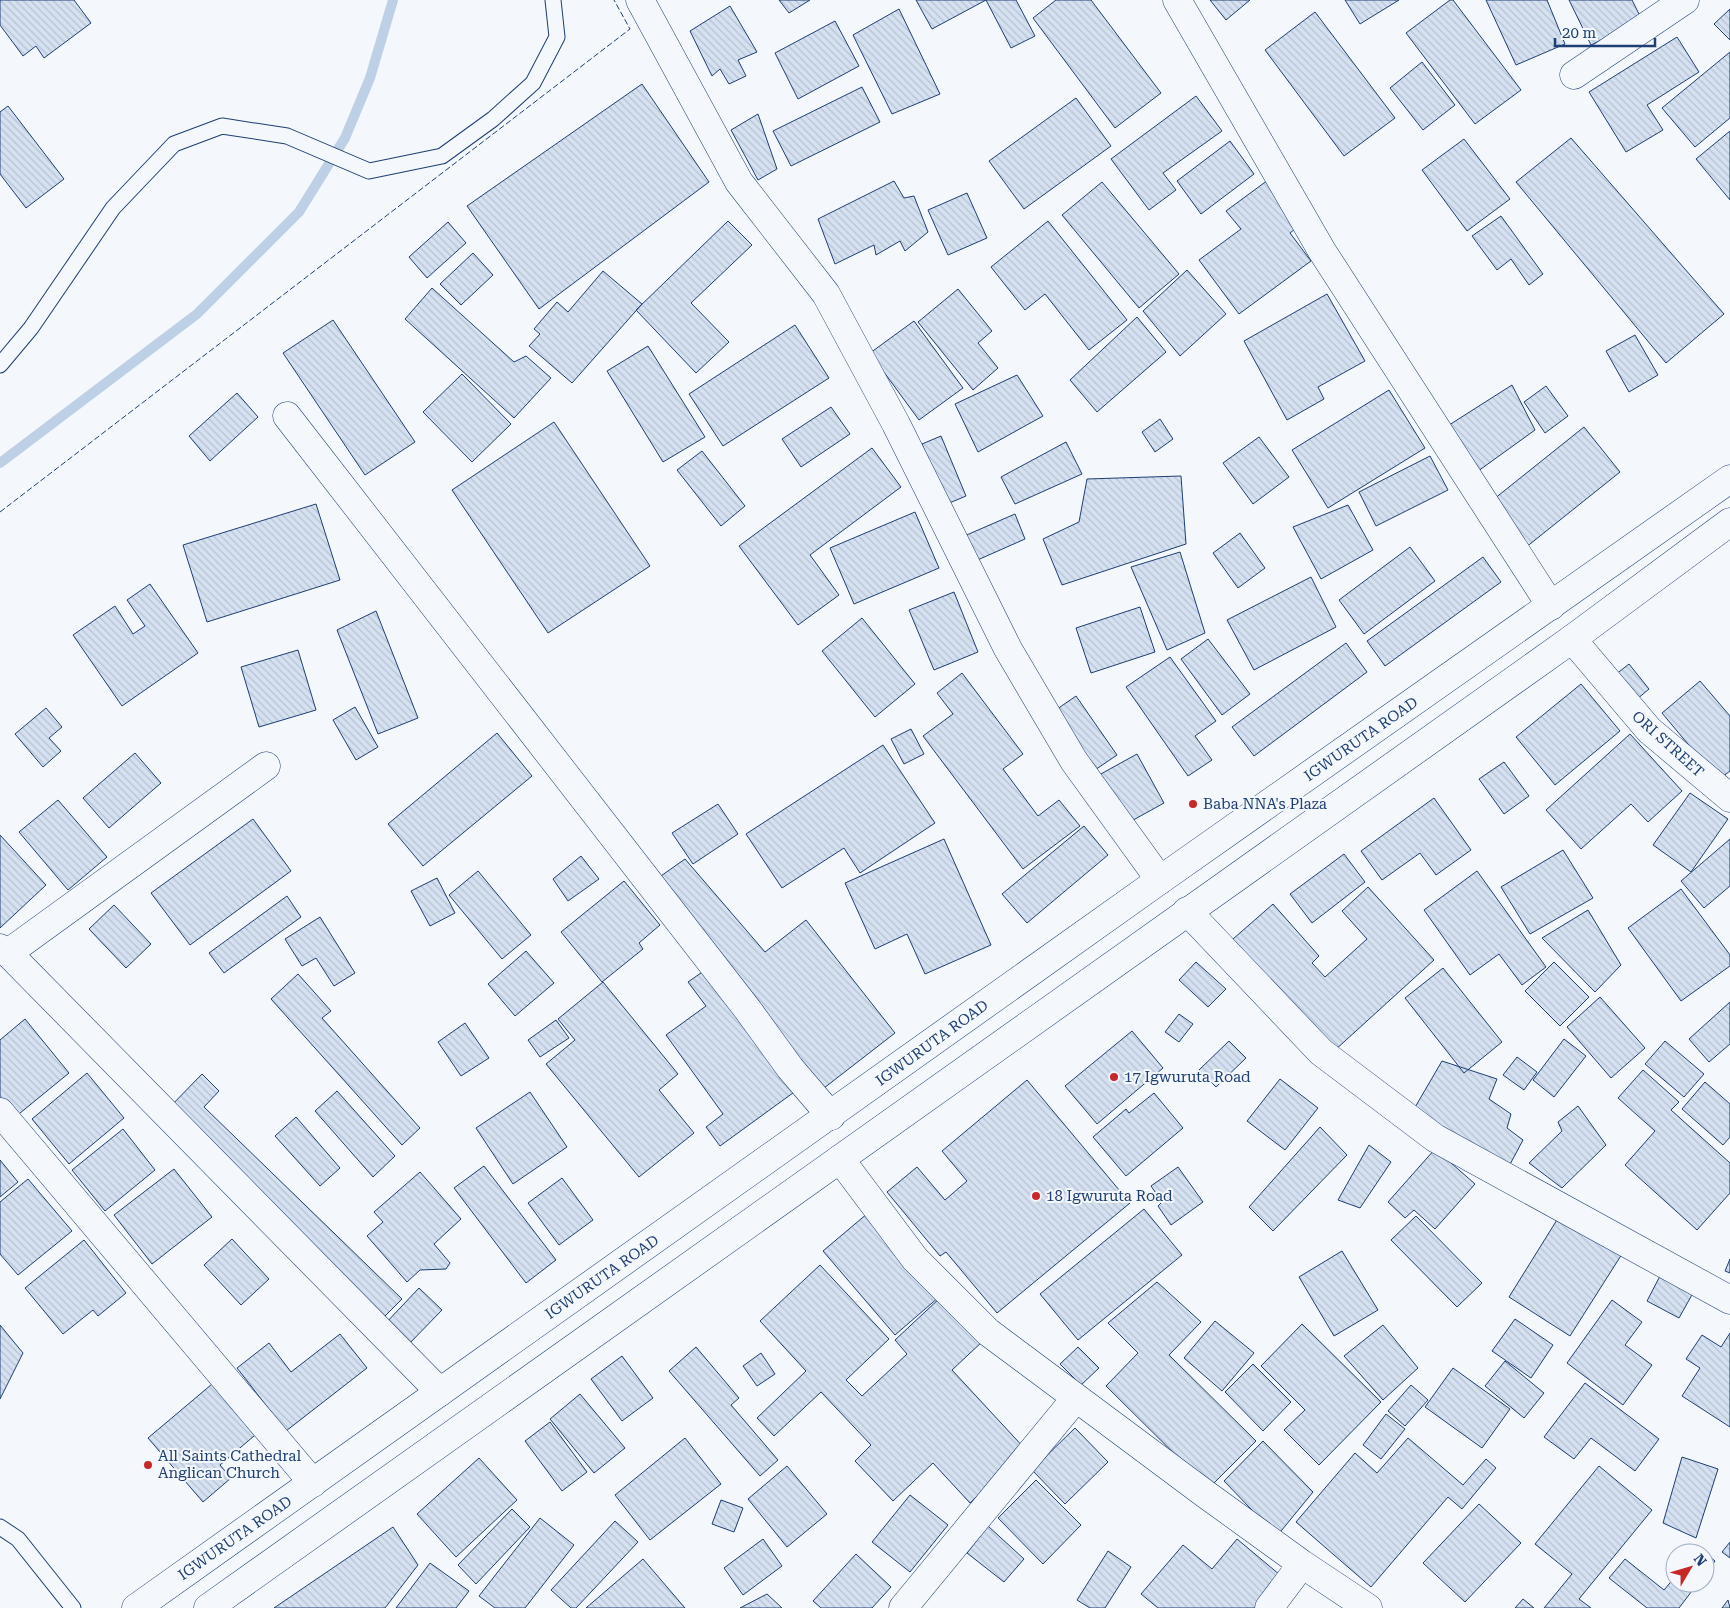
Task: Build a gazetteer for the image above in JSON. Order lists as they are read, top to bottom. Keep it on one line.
{"streets":{"street":["IGWURUTA ROAD","ORI STREET"]},"places":["Baba NNA's Plaza","17 Igwuruta Road","18 Igwuruta Road","All Saints Cathedral Anglican Church"],"scale_bar":"20 m","north":"top right"}
